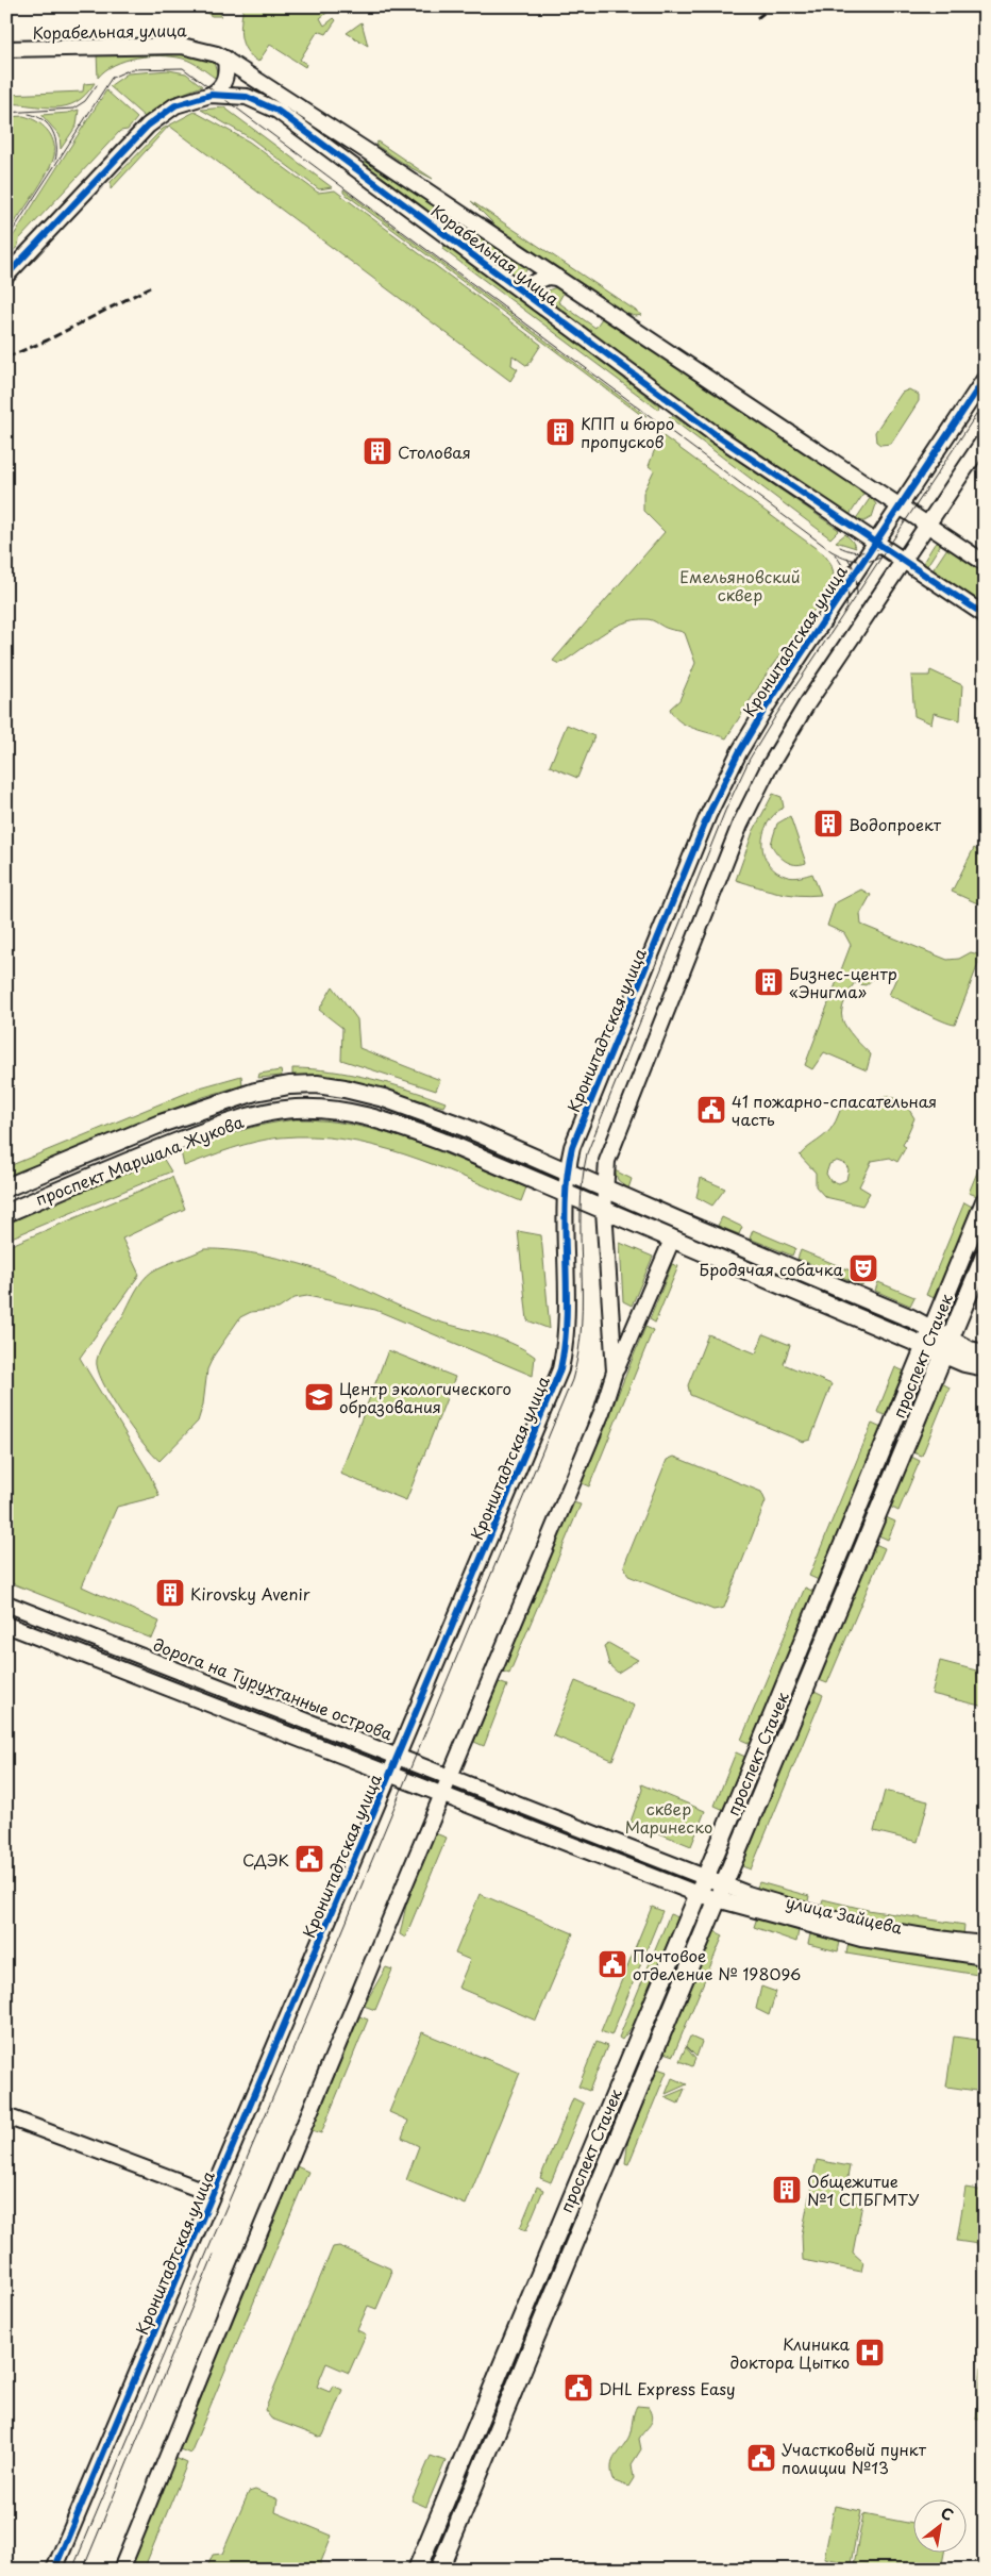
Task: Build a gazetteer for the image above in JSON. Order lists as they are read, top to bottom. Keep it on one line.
{"streets":{"main road":["проспект Маршала Жукова","проспект Стачек"],"street":["Корабельная улица","Кронштадтская улица","дорога на Турухтанные острова","улица Зайцева"]},"crossings":[["Корабельная улица","Кронштадтская улица"],["Кронштадтская улица","проспект Маршала Жукова"],["Кронштадтская улица","дорога на Турухтанные острова"],["проспект Маршала Жукова","проспект Стачек"],["проспект Стачек","дорога на Турухтанные острова"],["проспект Стачек","улица Зайцева"],["дорога на Турухтанные острова","улица Зайцева"]],"parks":["Емельяновский сквер","сквер Маринеско"],"places":{"building":["КПП и бюро пропусков","Столовая","Водопроект","Бизнес-центр «Энигма»","Kirovsky Avenir","Общежитие №1 СПБГМТУ"],"public building":["41 пожарно-спасательная часть","СДЭК","Почтовое отделение № 198096","DHL Express Easy","Участковый пункт полиции №13"],"theatre":["Бродячая собачка"],"school or university":["Центр экологического образования"],"hospital":["Клиника доктора Цытко"]},"north":"top right"}
